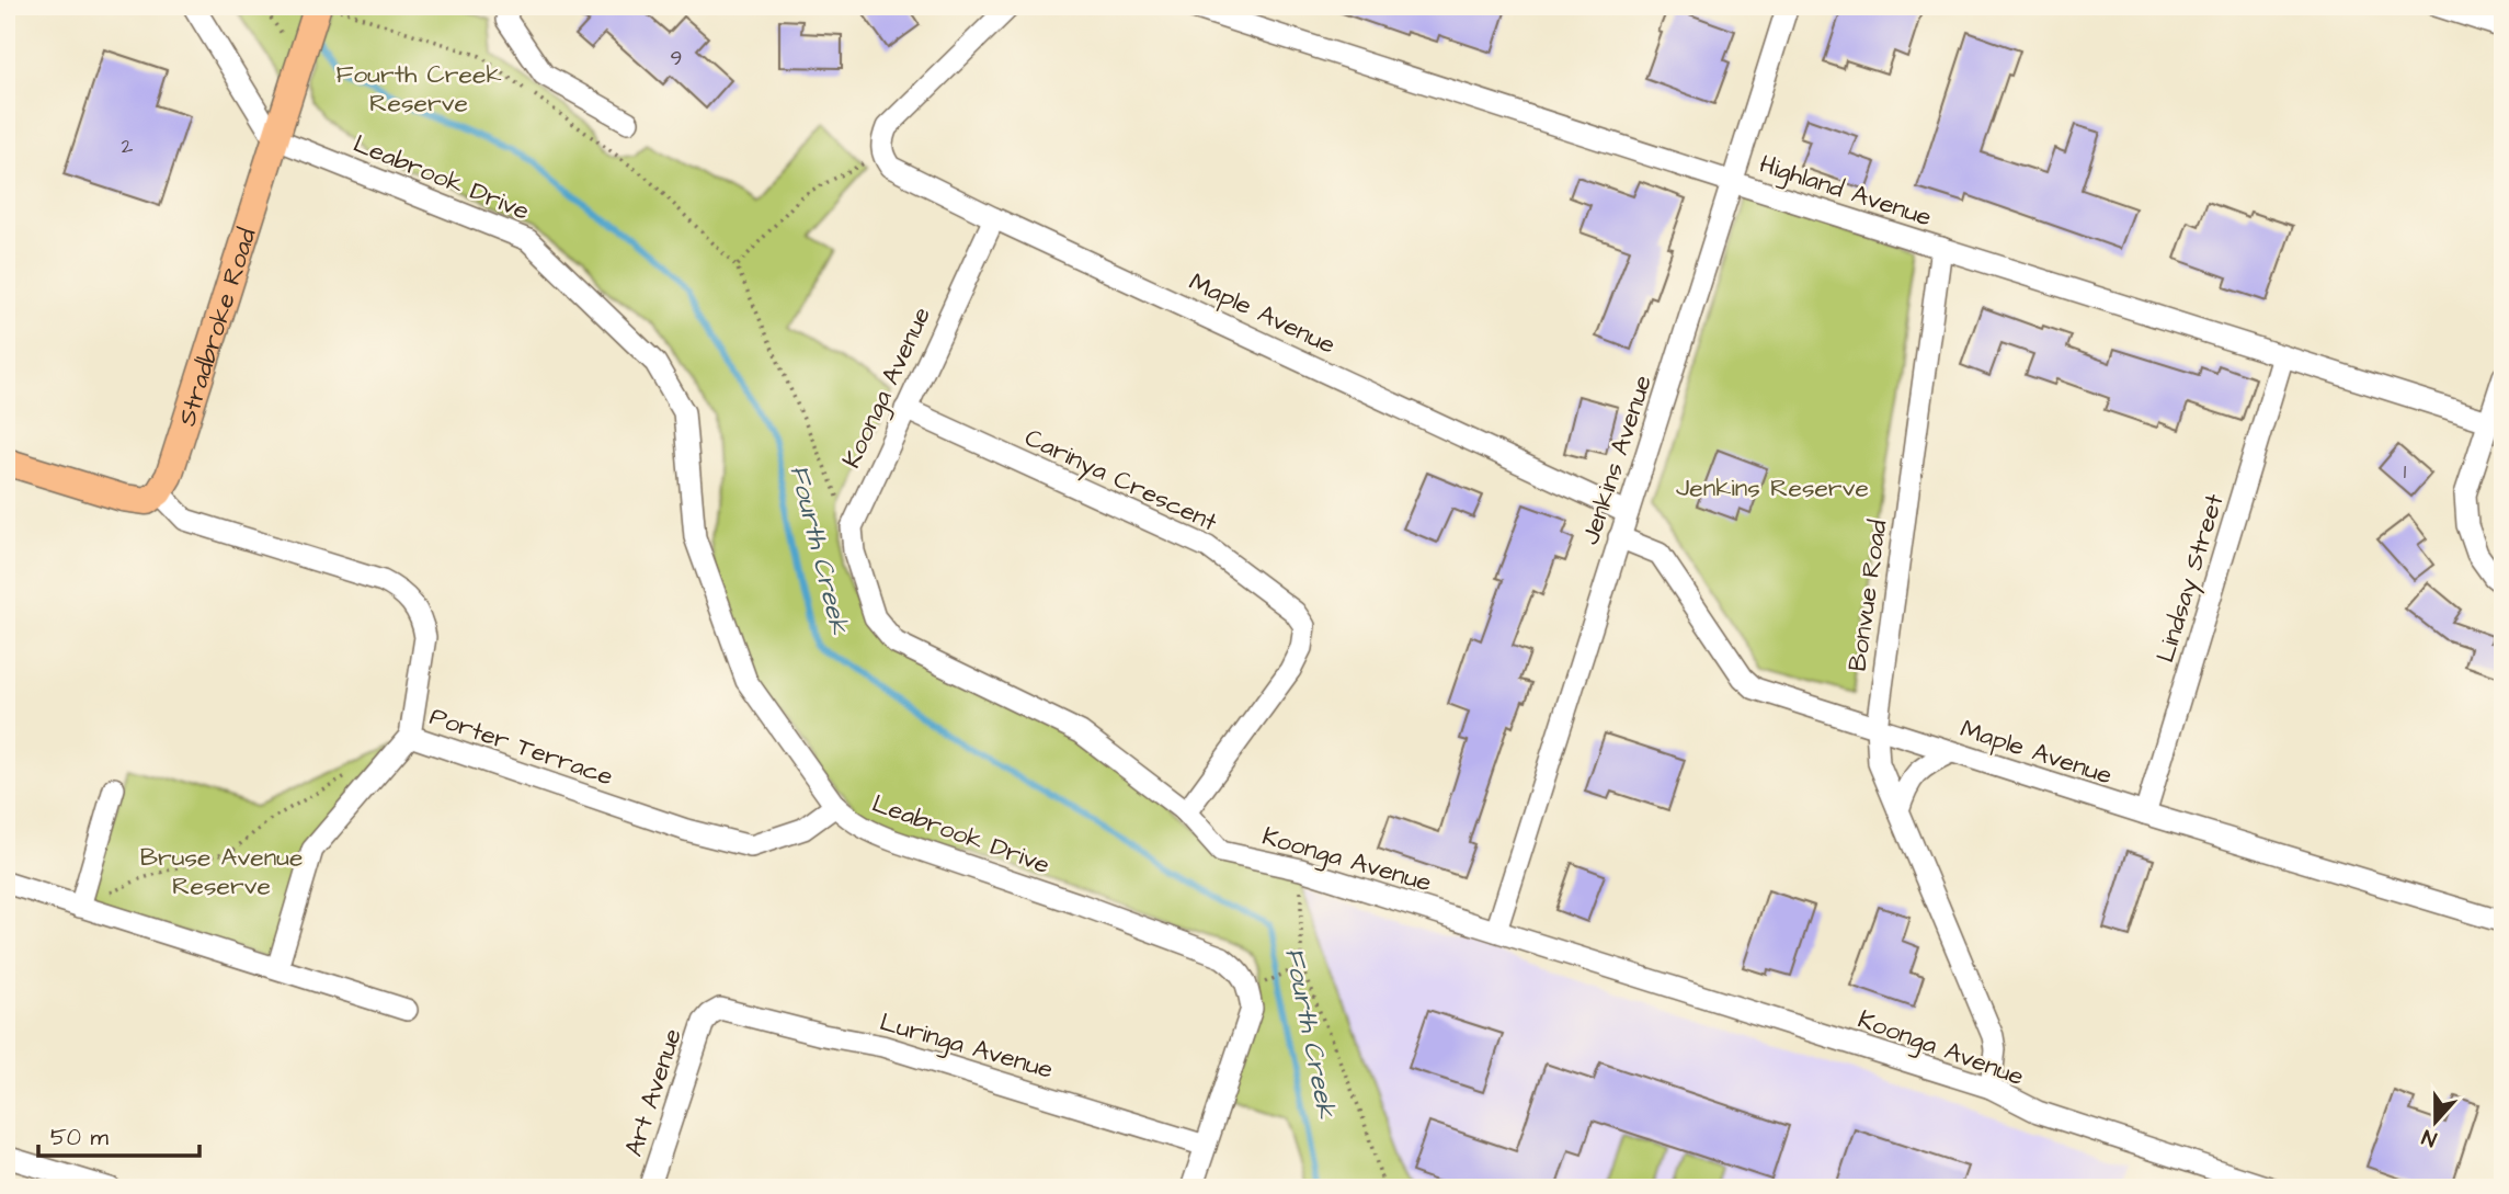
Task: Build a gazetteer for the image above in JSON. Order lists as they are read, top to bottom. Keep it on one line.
{"streets":{"main road":["Stradbroke Road"],"street":["Leabrook Drive","Highland Avenue","Maple Avenue","Koonga Avenue","Jenkins Avenue","Carinya Crescent","Lindsay Street","Bonvue Road","Porter Terrace","Luringa Avenue","Art Avenue"]},"crossings":[["Leabrook Drive","Stradbroke Road"],["Leabrook Drive","Porter Terrace"],["Highland Avenue","Jenkins Avenue"],["Highland Avenue","Lindsay Street"],["Highland Avenue","Bonvue Road"],["Maple Avenue","Koonga Avenue"],["Maple Avenue","Jenkins Avenue"],["Maple Avenue","Lindsay Street"],["Maple Avenue","Bonvue Road"],["Stradbroke Road","Porter Terrace"],["Koonga Avenue","Jenkins Avenue"],["Koonga Avenue","Carinya Crescent"],["Koonga Avenue","Bonvue Road"],["Luringa Avenue","Art Avenue"]],"water":["Fourth Creek"],"parks":["Fourth Creek Reserve","Jenkins Reserve","Bruse Avenue Reserve"],"house_numbers":["9","2","1"],"scale_bar":"50 m","north":"bottom"}
